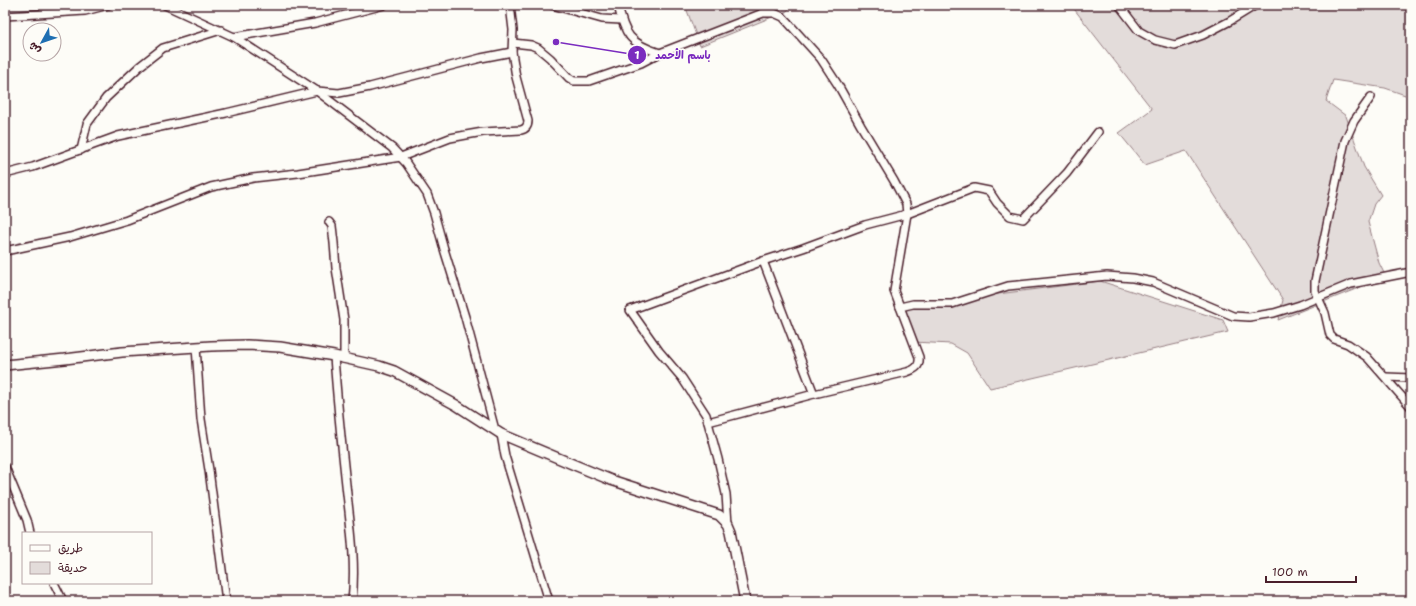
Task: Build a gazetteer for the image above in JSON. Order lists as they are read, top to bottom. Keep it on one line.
{"places":["باسم الأحمد"],"legend":["طريق","حديقة"],"scale_bar":"100 m","north":"bottom left"}
